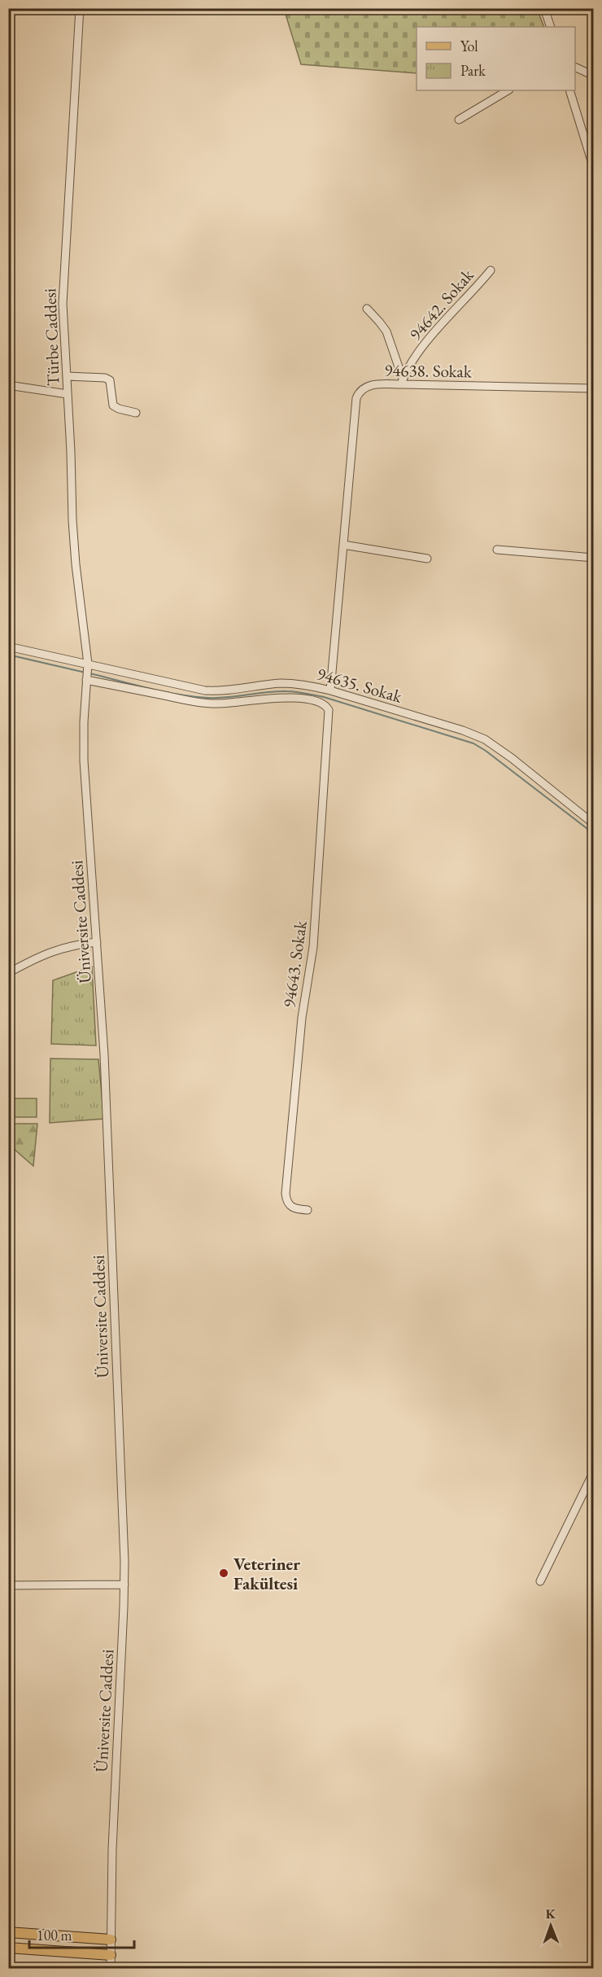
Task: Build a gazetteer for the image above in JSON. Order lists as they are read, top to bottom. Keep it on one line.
{"streets":{"street":["94642. Sokak","Türbe Caddesi","94638. Sokak","94635. Sokak","Üniversite Caddesi","94643. Sokak"]},"crossings":[["94642. Sokak","94638. Sokak"],["Türbe Caddesi","94635. Sokak"],["Türbe Caddesi","Üniversite Caddesi"],["94638. Sokak","94635. Sokak"],["94635. Sokak","Üniversite Caddesi"],["94635. Sokak","94643. Sokak"]],"places":["Veteriner Fakültesi"],"legend":["Yol","Park"],"scale_bar":"100 m","north":"top"}
